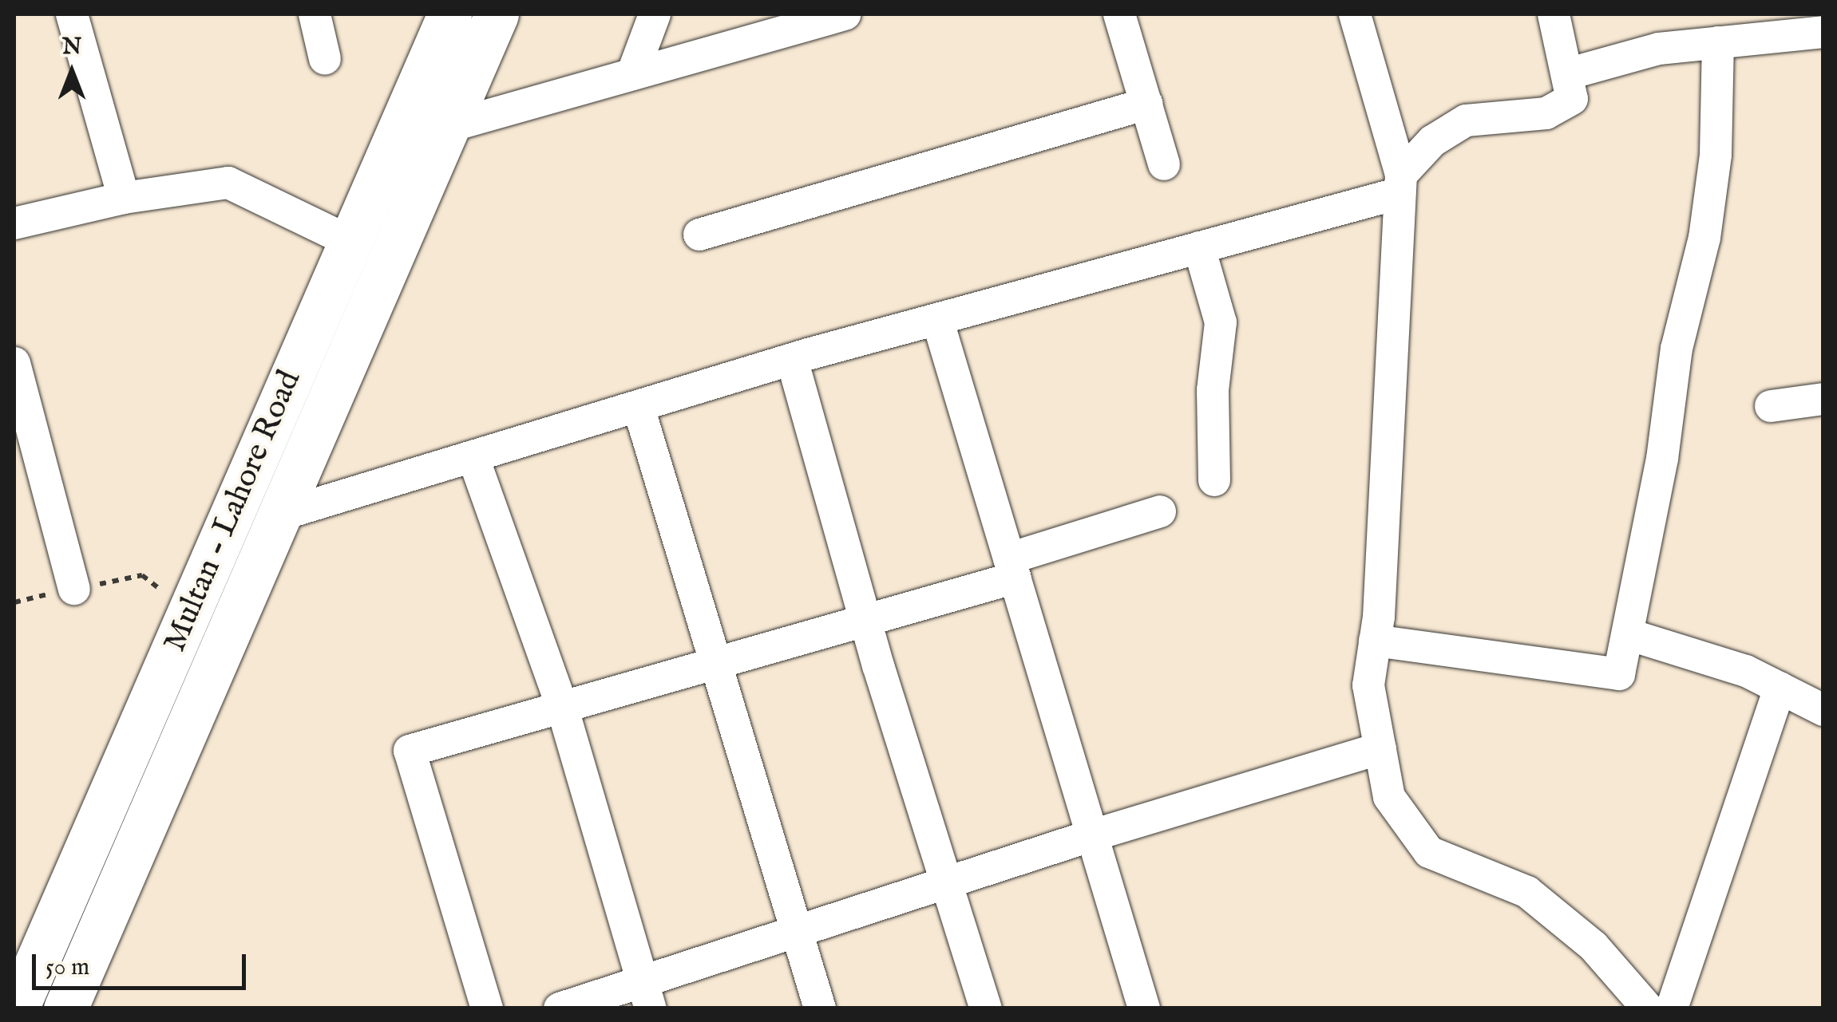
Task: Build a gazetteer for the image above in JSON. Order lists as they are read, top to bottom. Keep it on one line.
{"streets":{"main road":["Multan - Lahore Road"]},"scale_bar":"50 m","north":"top"}
